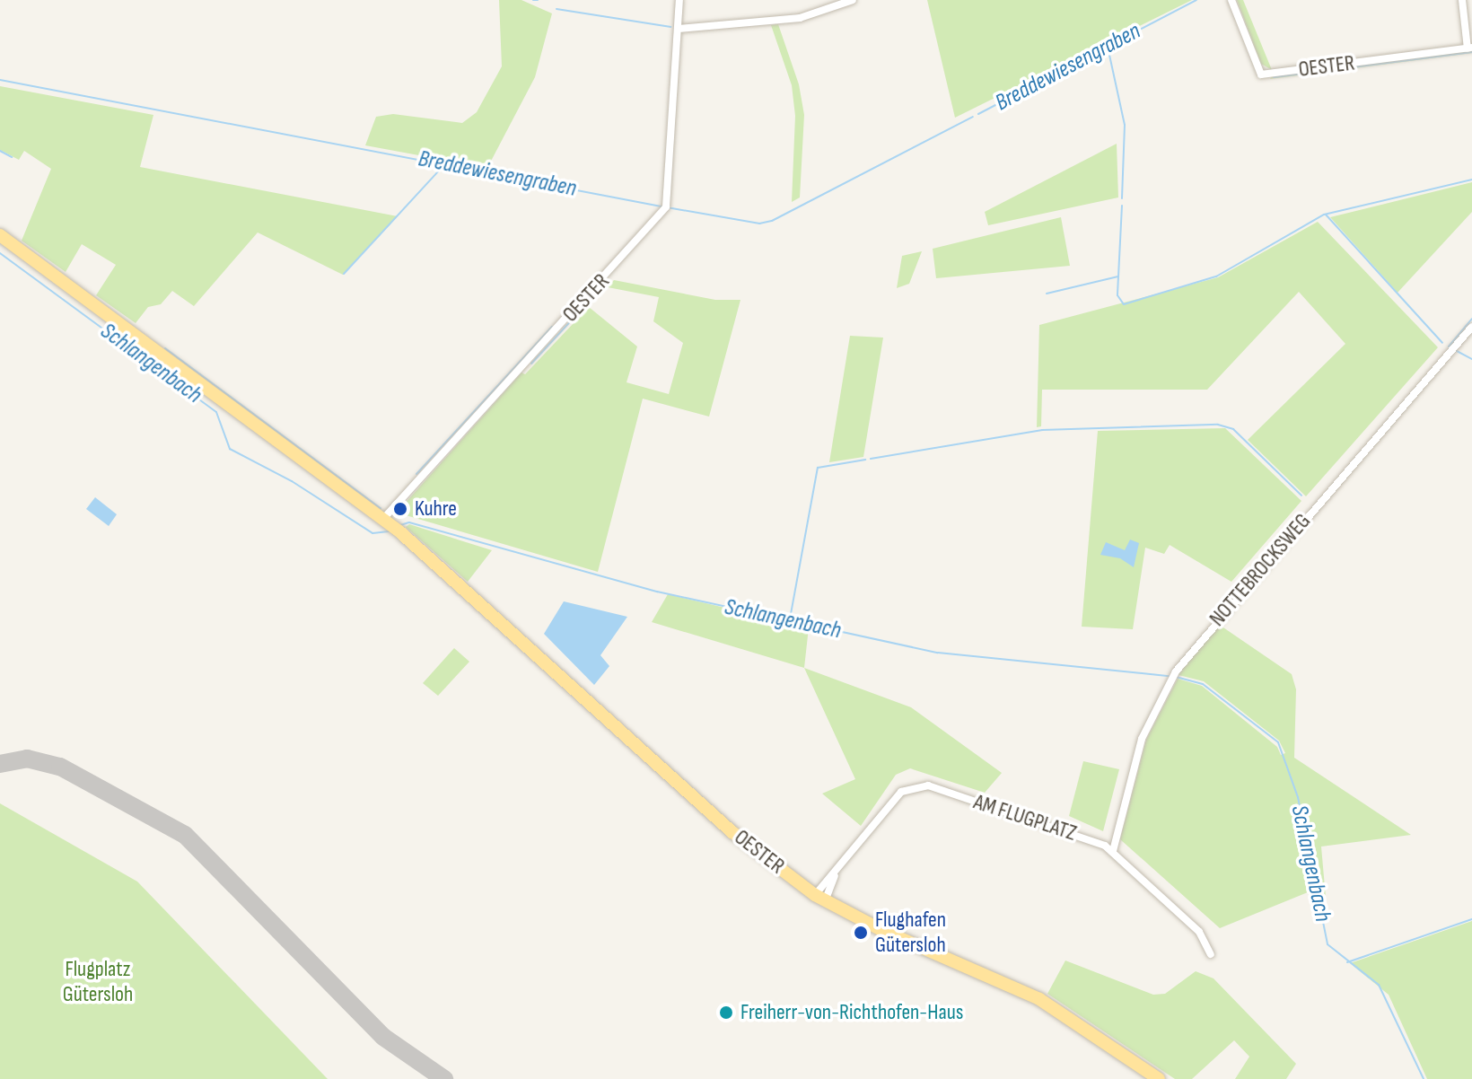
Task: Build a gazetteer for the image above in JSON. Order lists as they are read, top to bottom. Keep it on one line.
{"streets":{"main road":["OESTER"],"street":["NOTTEBROCKSWEG","AM FLUGPLATZ"]},"crossings":[["OESTER","AM FLUGPLATZ"],["NOTTEBROCKSWEG","AM FLUGPLATZ"]],"water":["Breddewiesengraben","Schlangenbach"],"parks":["Flugplatz Gütersloh"],"places":["Kuhre","Flughafen Gütersloh","Freiherr-von-Richthofen-Haus"]}
